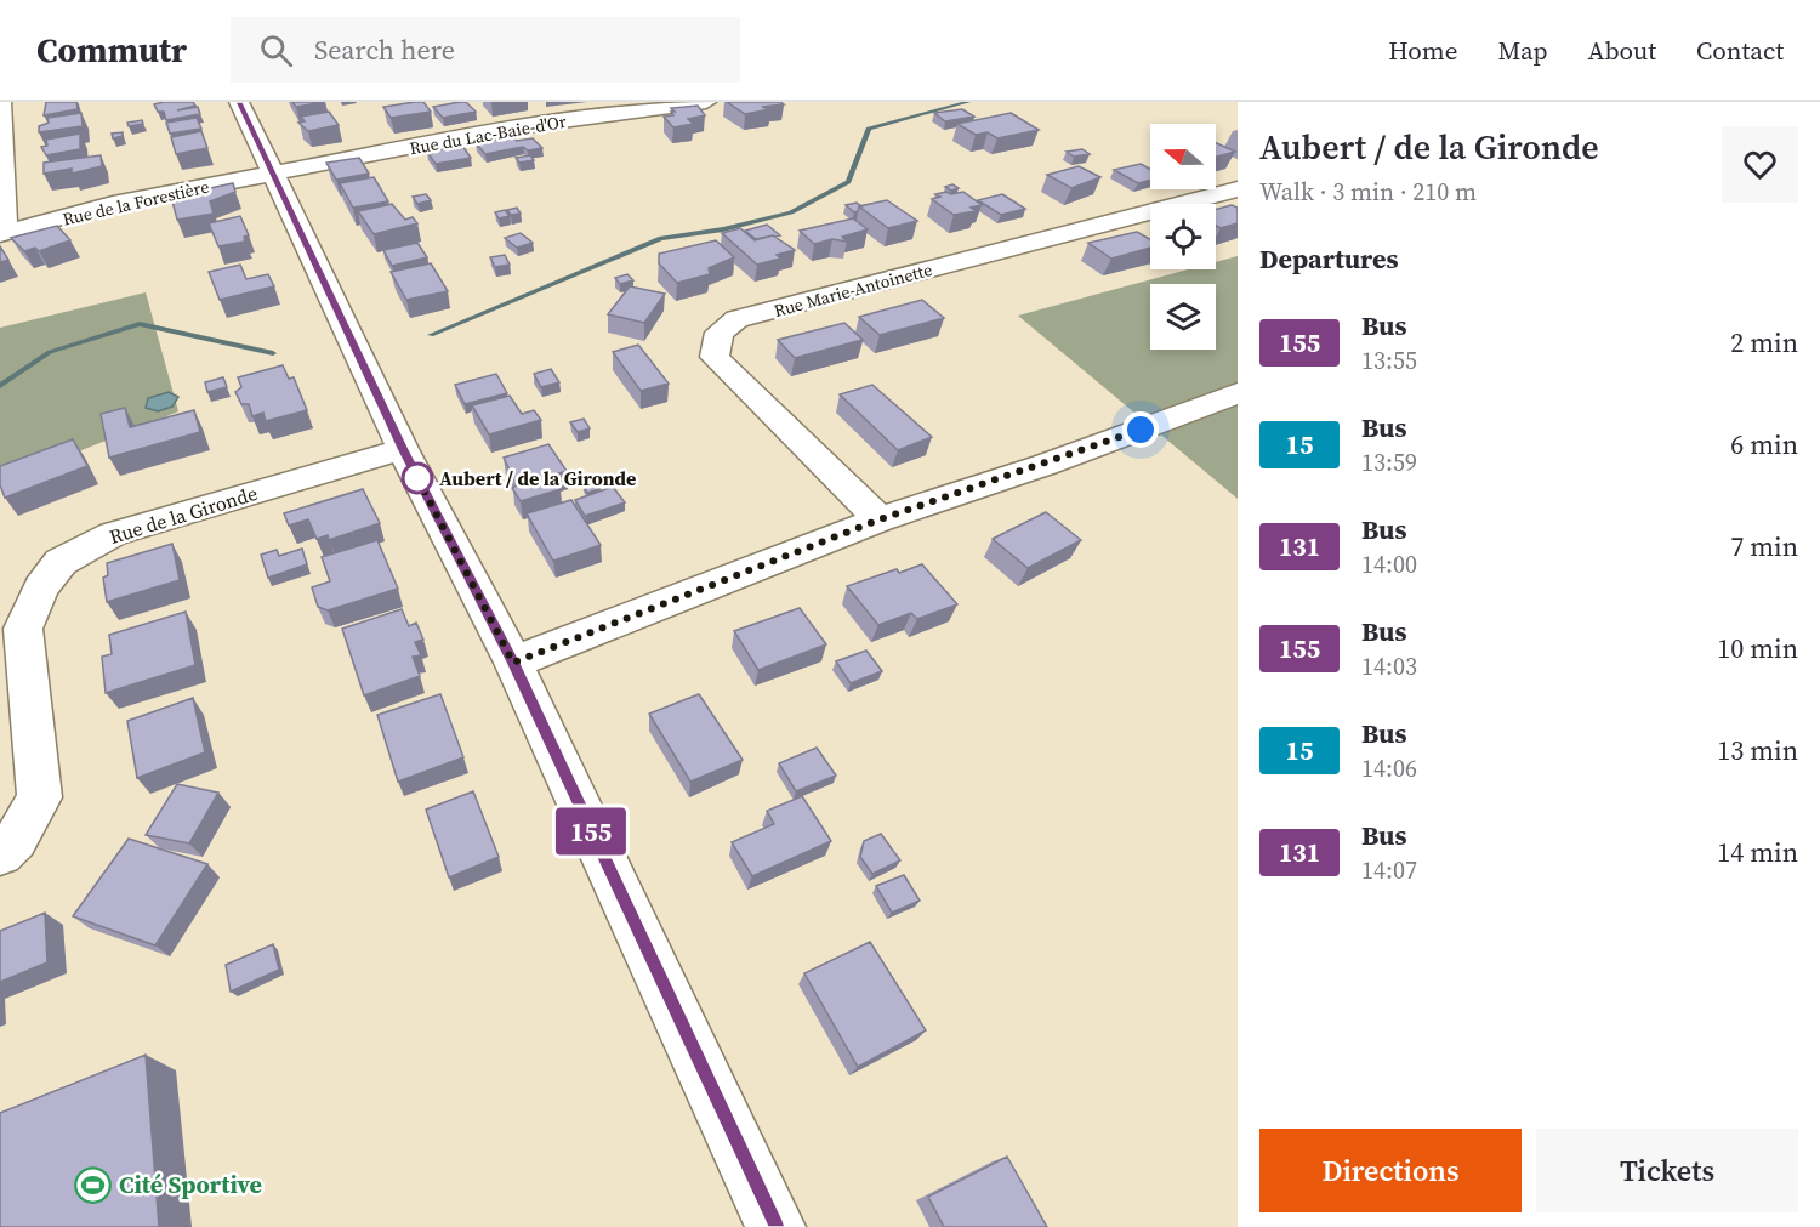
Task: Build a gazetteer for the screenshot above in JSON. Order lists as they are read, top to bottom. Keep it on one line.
{"streets":{"street":["Rue du Lac-Baie-d'Or","Rue de la Forestière","Rue Marie-Antoinette","Rue de la Gironde"]},"crossings":[["Rue du Lac-Baie-d'Or","Rue de la Forestière"]],"places":{"other":["Aubert / de la Gironde"],"sports":["Cité Sportive"]},"lines":["bus line 155"],"north":"left","page":{"header":"Commutr","search":"Search here","nav":["Home","Map","About","Contact"],"on_map":"155","heading":[["Aubert / de la Gironde","Walk · 3 min · 210 m"],"Departures"],"list":[{"mark":"155","name":"Bus","note":"13:55","value":"2 min"},{"mark":"15","name":"Bus","note":"13:59","value":"6 min"},{"mark":"131","name":"Bus","note":"14:00","value":"7 min"},{"mark":"155","name":"Bus","note":"14:03","value":"10 min"},{"mark":"15","name":"Bus","note":"14:06","value":"13 min"},{"mark":"131","name":"Bus","note":"14:07","value":"14 min"}],"buttons":["Directions","Tickets"]}}
